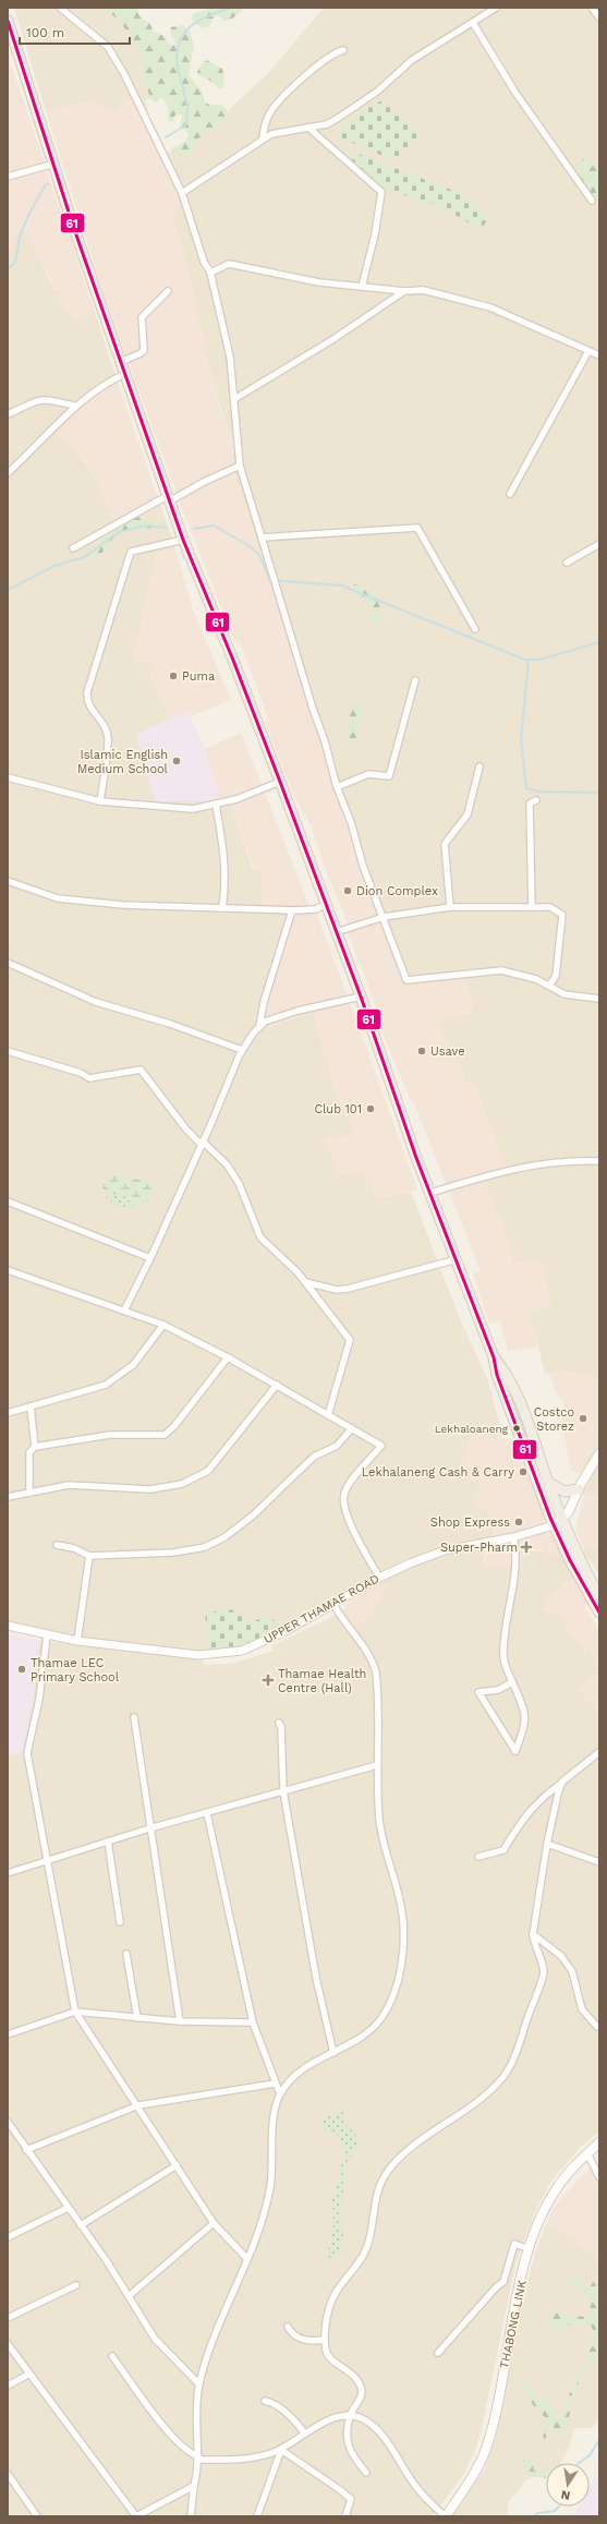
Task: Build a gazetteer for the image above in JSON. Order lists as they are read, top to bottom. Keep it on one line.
{"streets":{"main road":["THABONG LINK"],"street":["UPPER THAMAE ROAD"]},"places":{"other":["Puma","Islamic English Medium School","Dion Complex","Usave","Club 101","Costco Storez","Lekhaloaneng","Lekhalaneng Cash & Carry","Shop Express","Thamae LEC Primary School"],"health":["Super-Pharm","Thamae Health Centre (Hall)"]},"lines":["transit line 61"],"scale_bar":"100 m","north":"bottom"}
